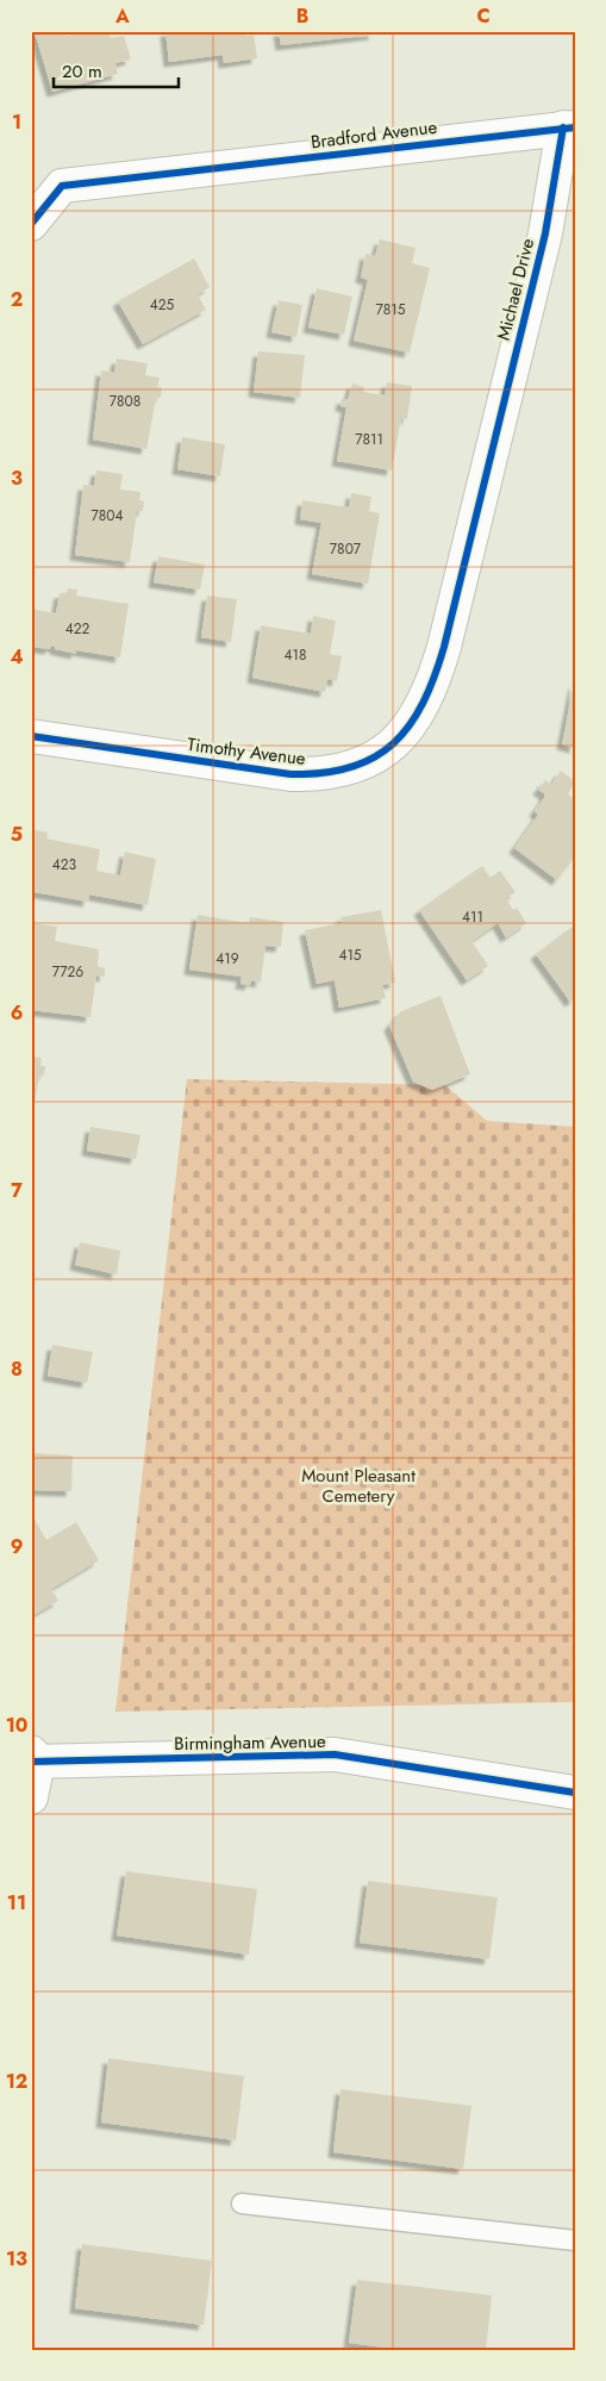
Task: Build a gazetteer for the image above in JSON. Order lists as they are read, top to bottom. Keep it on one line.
{"streets":{"street":["Bradford Avenue","Michael Drive","Timothy Avenue","Birmingham Avenue"]},"crossings":[["Bradford Avenue","Michael Drive"],["Michael Drive","Timothy Avenue"]],"parks":["Mount Pleasant Cemetery"],"house_numbers":["425","7815","7808","7811","7804","7807","422","418","423","411","415","419","7726"],"scale_bar":"20 m","grid":{"columns":["A","B","C"],"rows":["1","2","3","4","5","6","7","8","9","10","11","12","13"]}}
